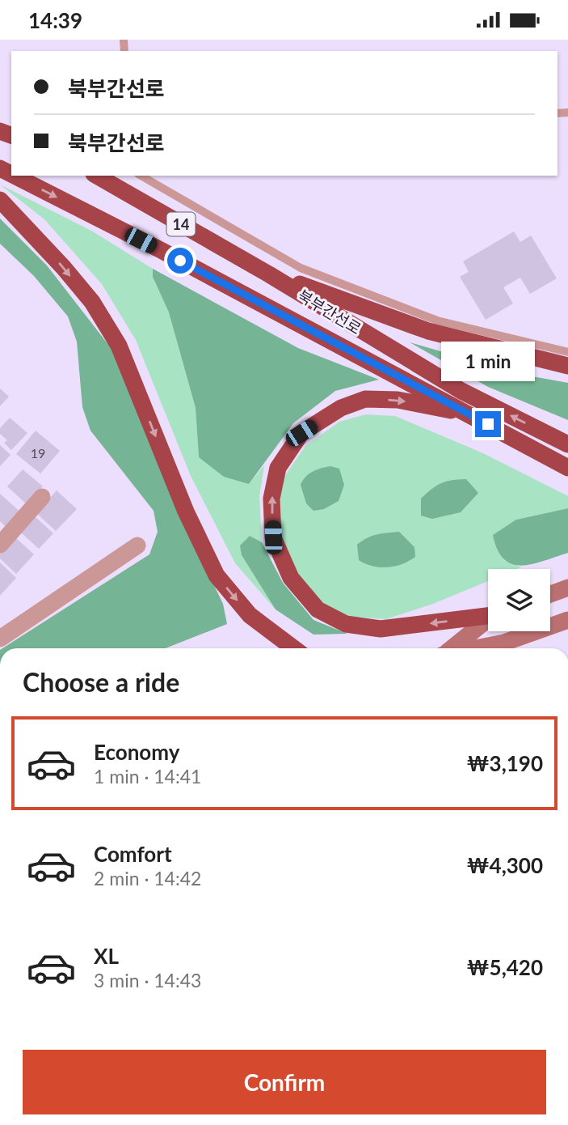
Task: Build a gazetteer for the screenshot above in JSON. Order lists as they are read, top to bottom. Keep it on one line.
{"streets":{"highway":["14","북부간선로"]},"house_numbers":["19"],"page":{"status":"14:39","banner":["북부간선로","북부간선로"],"bubble":"1 min","heading":"Choose a ride","list":[{"name":"Economy","note":"1 min · 14:41","value":"₩3,190"},{"name":"Comfort","note":"2 min · 14:42","value":"₩4,300"},{"name":"XL","note":"3 min · 14:43","value":"₩5,420"}],"buttons":"Confirm"}}
